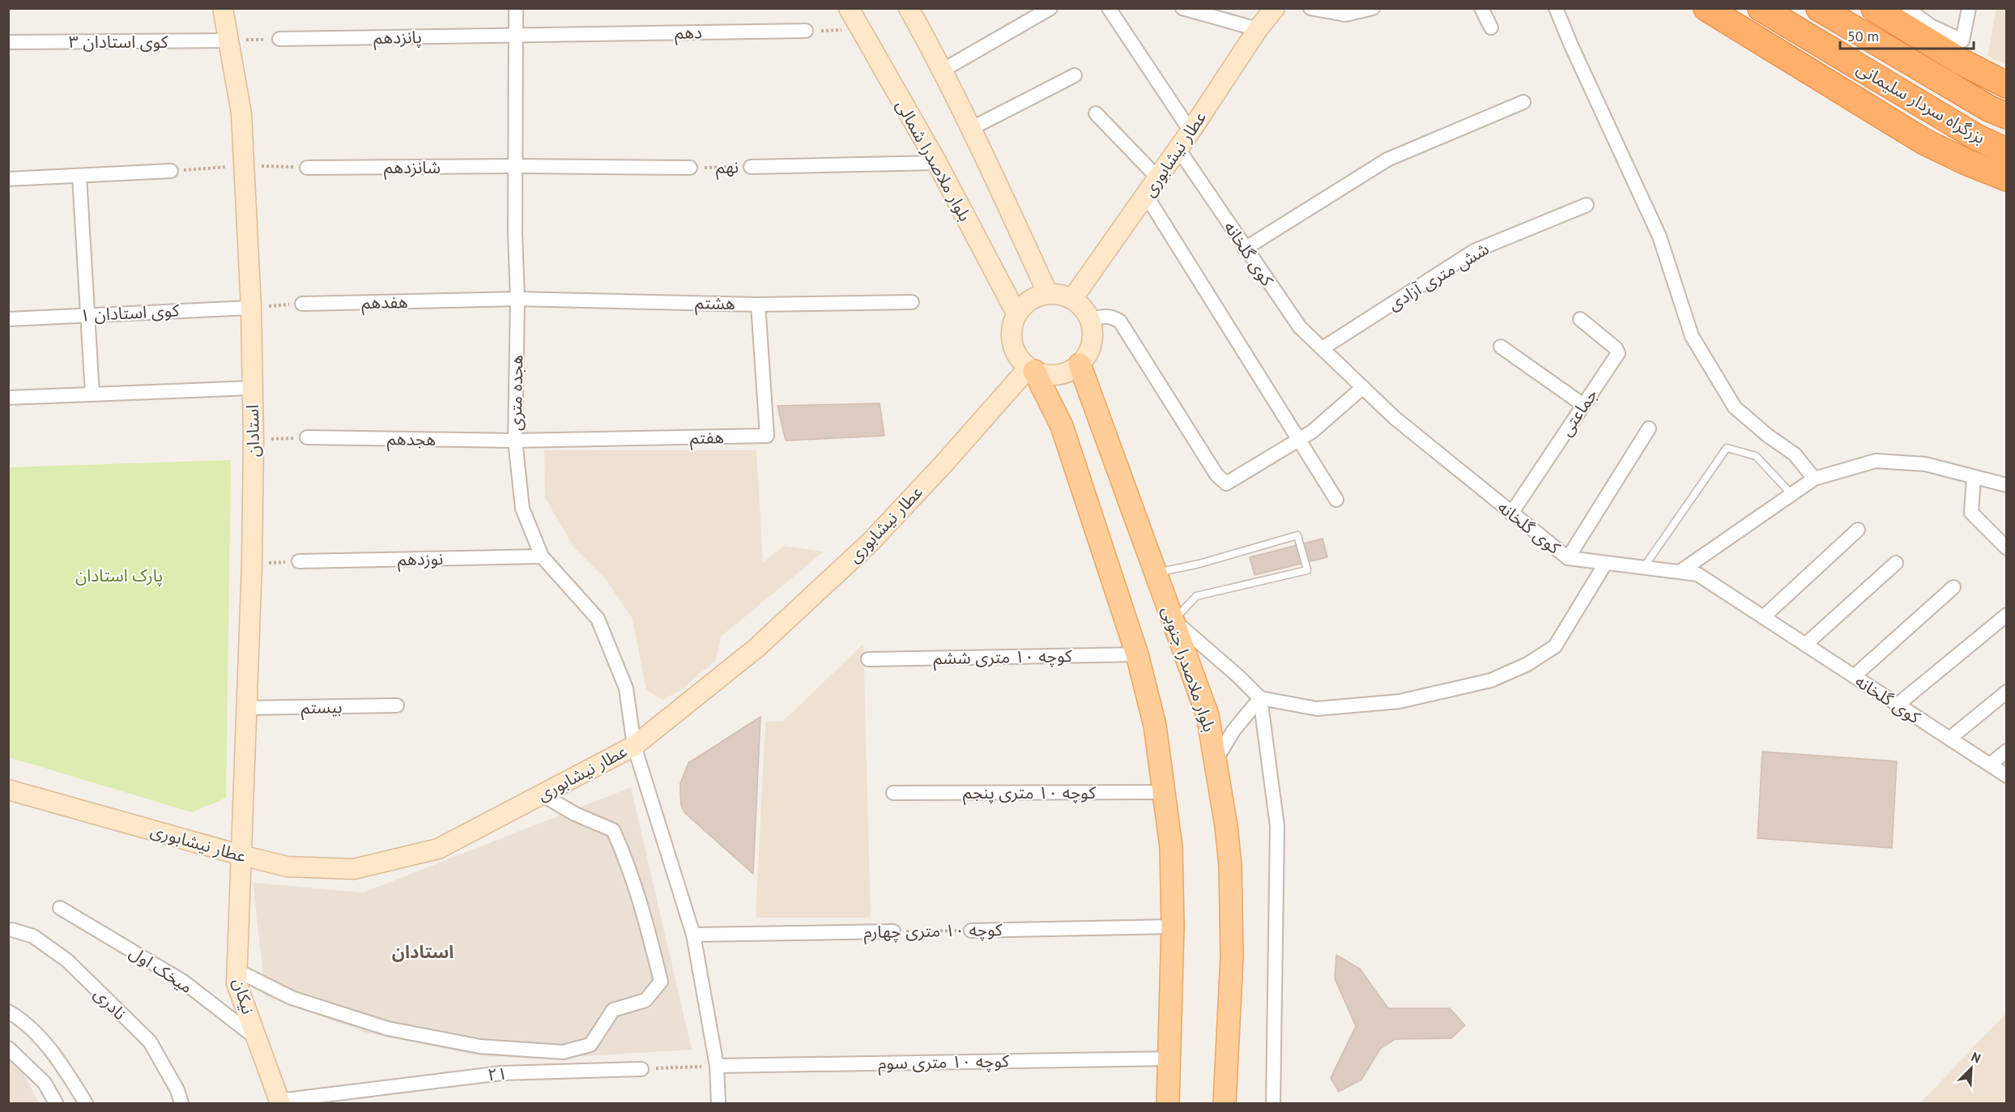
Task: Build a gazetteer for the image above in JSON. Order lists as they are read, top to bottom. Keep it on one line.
{"streets":{"highway":["بزرگراه سردار سلیمانی"],"main road":["عطار نیشابوری","بلوار ملاصدرا شمالی","استادان","بلوار ملاصدرا جنوبی","نیکان"],"street":["دهم","پانزدهم","کوی استادان ۳","شانزدهم","نهم","کوی گلخانه","شش متری آزادی","هفدهم","هشتم","کوی استادان ۱","هجده متری","جماعتی","هفتم","هجدهم","نوزدهم","کوچه ۱۰ متری ششم","بیستم","کوچه ۱۰ متری پنجم","کوچه ۱۰ متری چهارم","میخک اول","نادری","کوچه ۱۰ متری سوم","۲۱"]},"crossings":[["دهم","پانزدهم"],["دهم","هجده متری"],["پانزدهم","هجده متری"],["کوی استادان ۳","استادان"],["عطار نیشابوری","بلوار ملاصدرا شمالی"],["عطار نیشابوری","کوی گلخانه"],["عطار نیشابوری","هجده متری"],["عطار نیشابوری","استادان"],["عطار نیشابوری","بلوار ملاصدرا جنوبی"],["عطار نیشابوری","نیکان"],["بلوار ملاصدرا شمالی","نهم"],["بلوار ملاصدرا شمالی","بلوار ملاصدرا جنوبی"],["شانزدهم","هجده متری"],["کوی گلخانه","شش متری آزادی"],["کوی گلخانه","جماعتی"],["هفدهم","هشتم"],["هفدهم","هجده متری"],["هشتم","هجده متری"],["هشتم","هفتم"],["کوی استادان ۱","استادان"],["هجده متری","هفتم"],["هجده متری","هجدهم"],["هجده متری","نوزدهم"],["هجده متری","کوچه ۱۰ متری چهارم"],["هجده متری","کوچه ۱۰ متری سوم"],["استادان","بیستم"],["استادان","نیکان"],["هفتم","هجدهم"],["میخک اول","نیکان"],["نیکان","۲۱"]],"districts":["استادان"],"parks":["پارک استادان"],"scale_bar":"50 m","north":"top right"}
